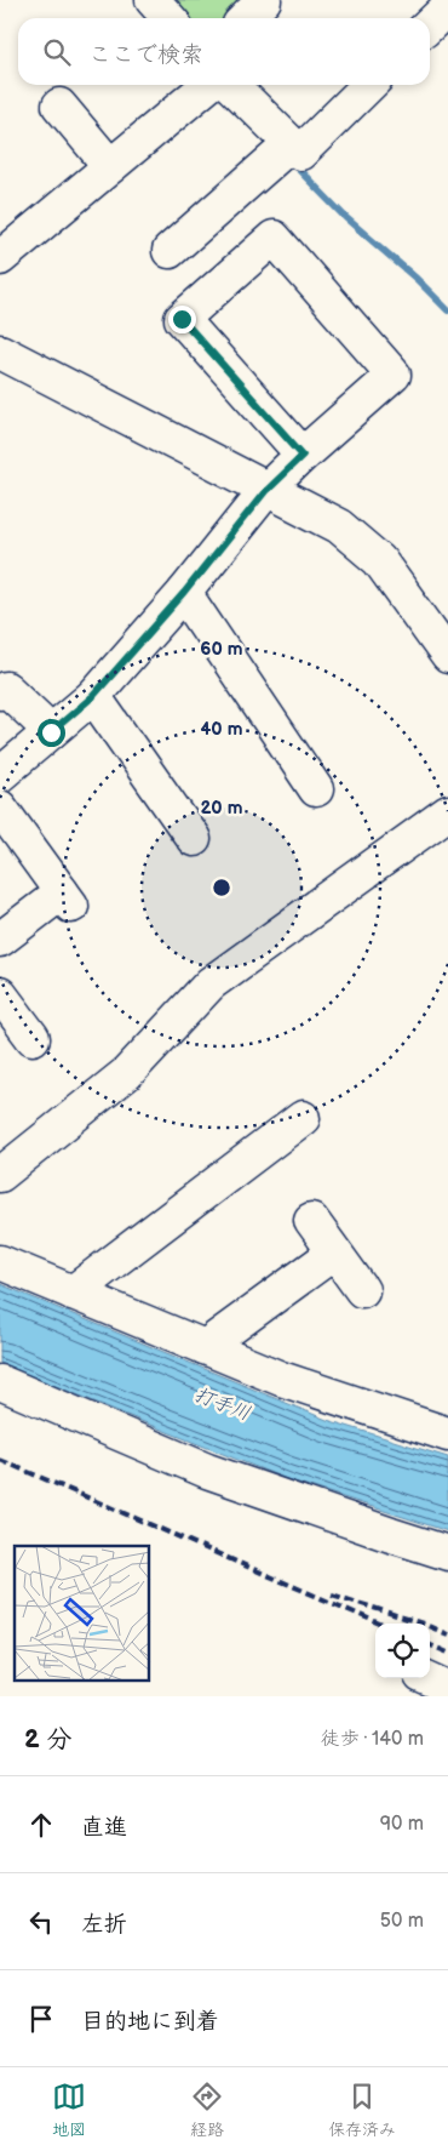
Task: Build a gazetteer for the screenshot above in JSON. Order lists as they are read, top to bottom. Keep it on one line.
{"water":["打手川"],"page":{"search":"ここで検索","heading":["2 分","徒歩 · 140 m"],"list":[["直進","90 m"],["左折","50 m"],"目的地に到着"],"nav":["地図","経路","保存済み"]},"rings":["60 m","40 m","20 m"]}
